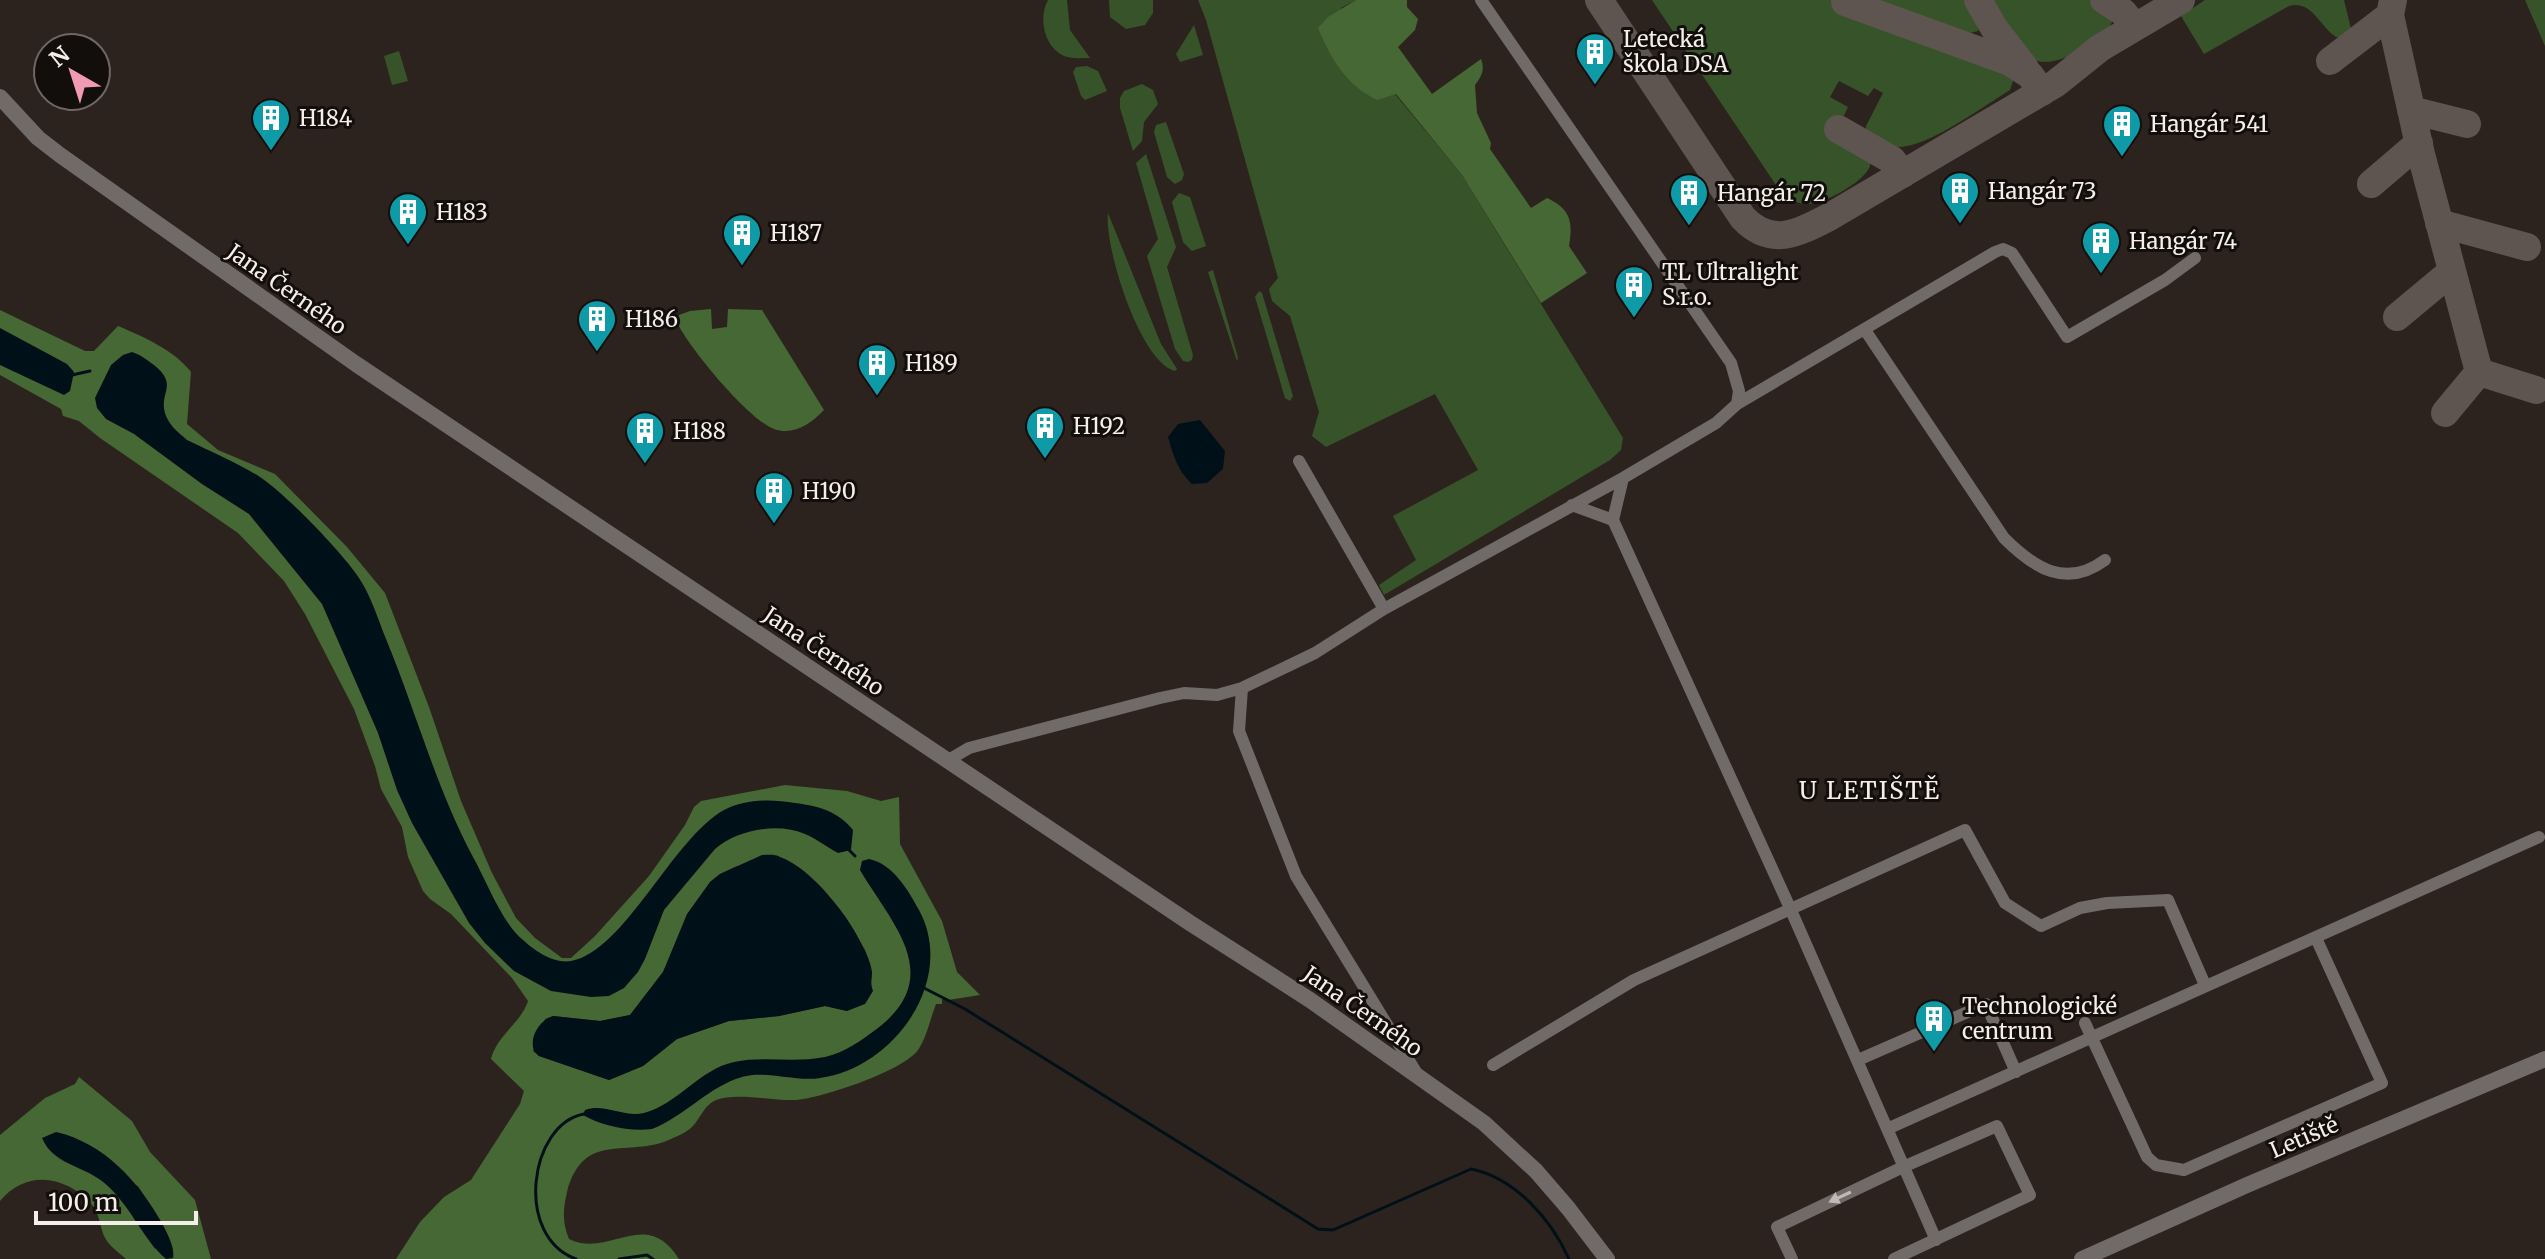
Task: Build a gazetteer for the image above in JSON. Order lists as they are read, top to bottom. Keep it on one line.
{"streets":{"street":["Jana Černého","Letiště"]},"districts":["U LETIŠTĚ"],"places":{"building":["Letecká škola DSA","H184","Hangár 541","Hangár 73","Hangár 72","H183","H187","Hangár 74","TL Ultralight S.r.o.","H186","H189","H192","H188","H190","Technologické centrum"]},"scale_bar":"100 m","north":"top left"}
